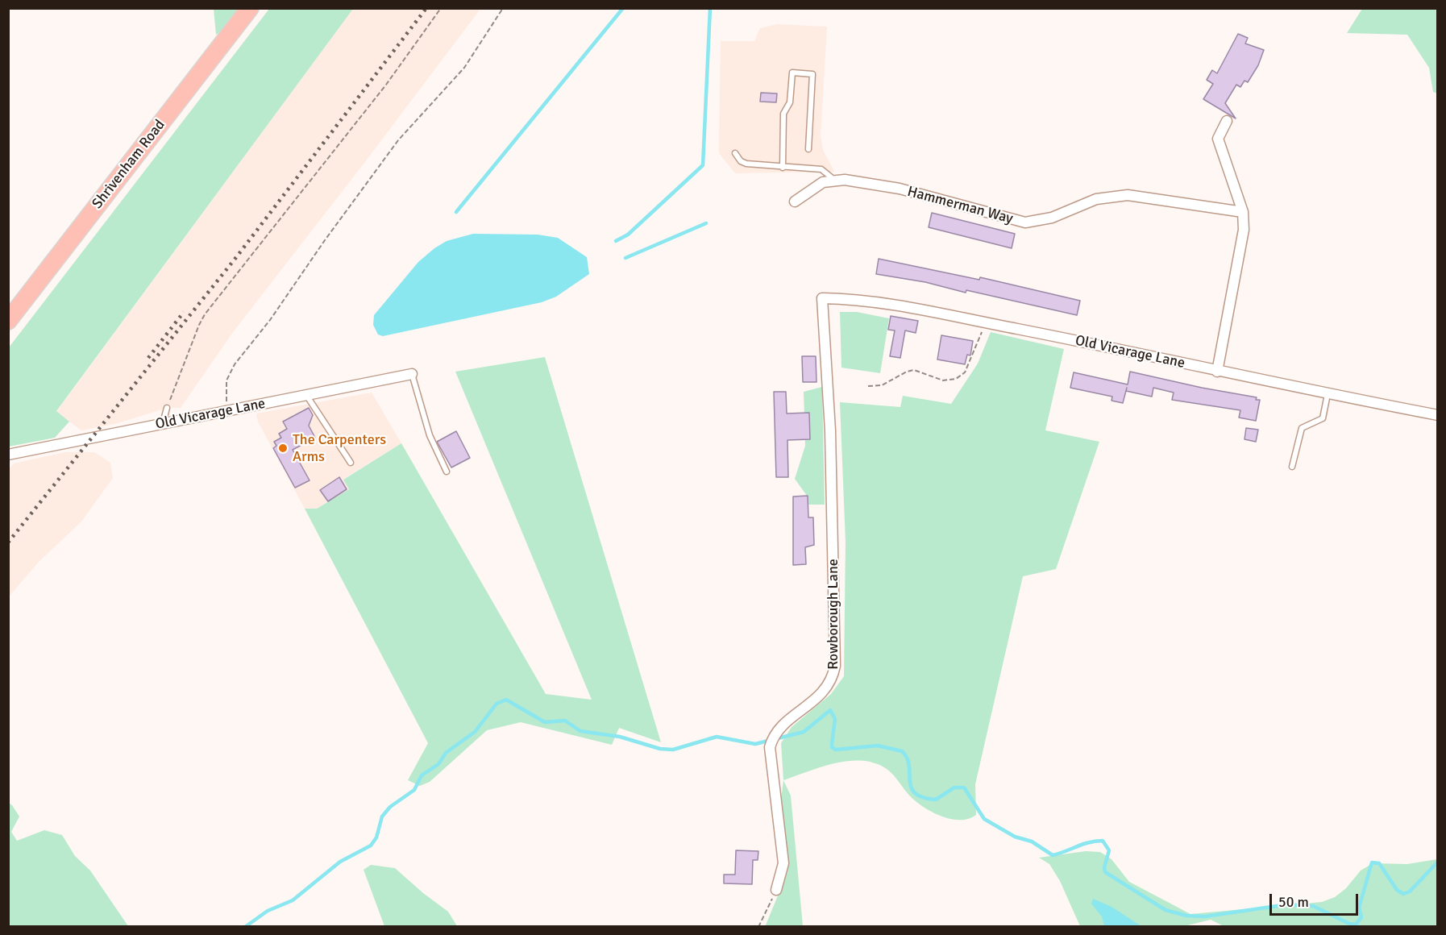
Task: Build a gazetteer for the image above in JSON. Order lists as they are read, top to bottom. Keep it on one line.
{"streets":{"highway":["Shrivenham Road"],"street":["Hammerman Way","Old Vicarage Lane","Rowborough Lane"]},"crossings":[["Old Vicarage Lane","Rowborough Lane"]],"places":["The Carpenters Arms"],"scale_bar":"50 m"}
